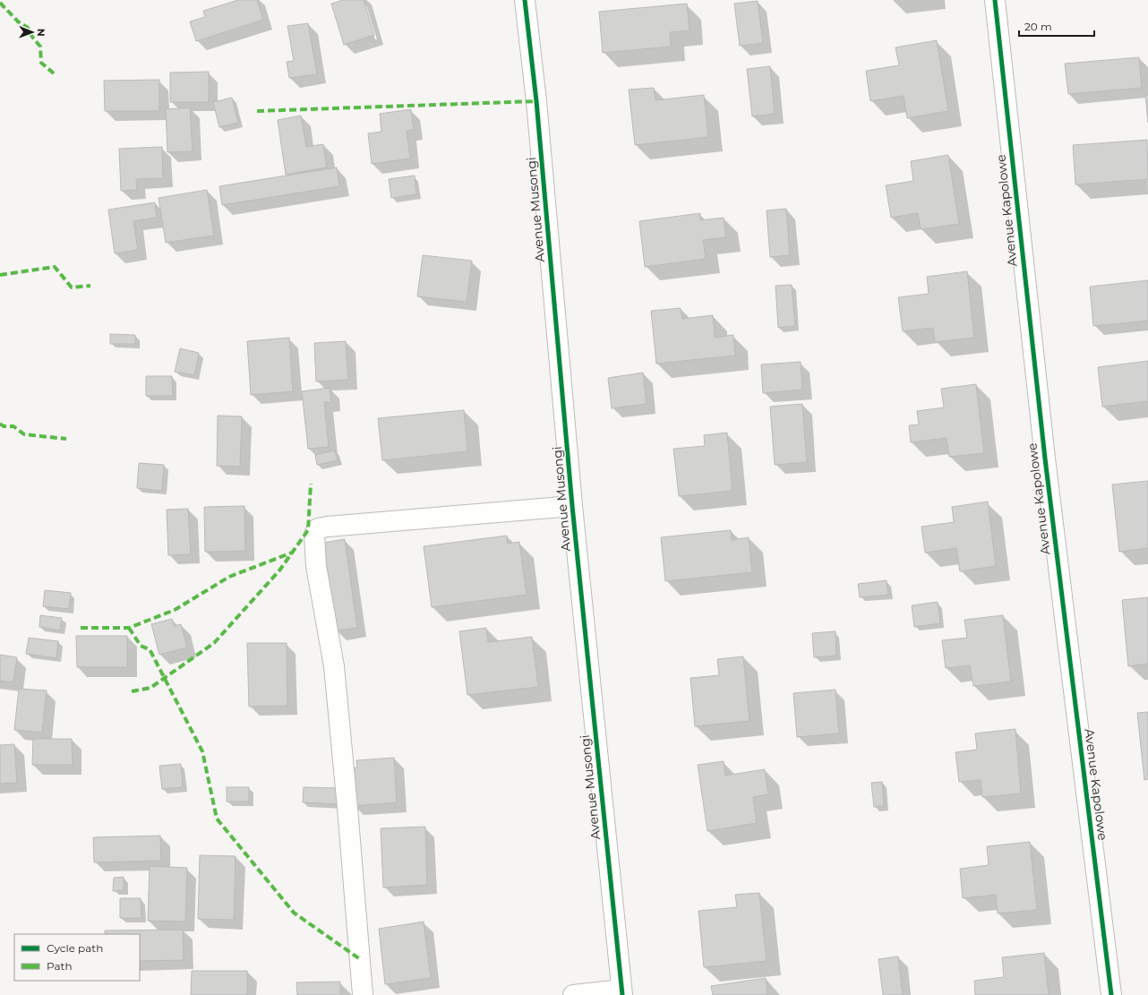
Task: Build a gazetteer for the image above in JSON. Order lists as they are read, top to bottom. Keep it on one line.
{"streets":{"street":["Avenue Musongi","Avenue Kapolowe"]},"legend":["Cycle path","Path"],"scale_bar":"20 m","north":"right"}
